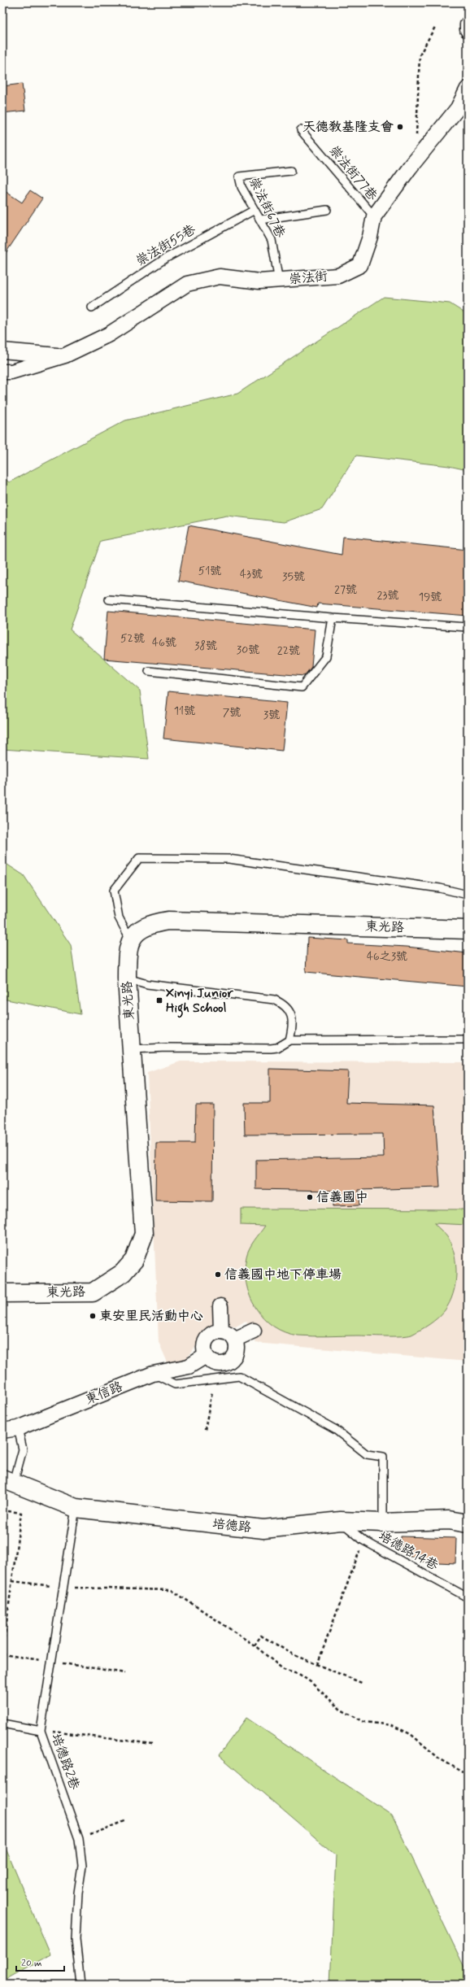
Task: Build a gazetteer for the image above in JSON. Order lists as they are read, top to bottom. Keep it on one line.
{"streets":{"street":["崇法街","東光路","東信路","培德路"],"lane":["崇法街77巷","崇法街67巷","崇法街55巷","培德路14巷","培德路2巷"]},"crossings":[["崇法街77巷","崇法街"],["崇法街67巷","崇法街55巷"],["崇法街67巷","崇法街"],["培德路","培德路14巷"],["培德路","培德路2巷"]],"places":{"other":["天德教基隆支會","信義國中","信義國中地下停車場","東安里民活動中心"],"transit":["Xinyi Junior High School"]},"house_numbers":["51號","43號","35號","27號","23號","19號","52號","46號","38號","30號","22號","11號","7號","3號","46之3號"],"scale_bar":"20 m"}
